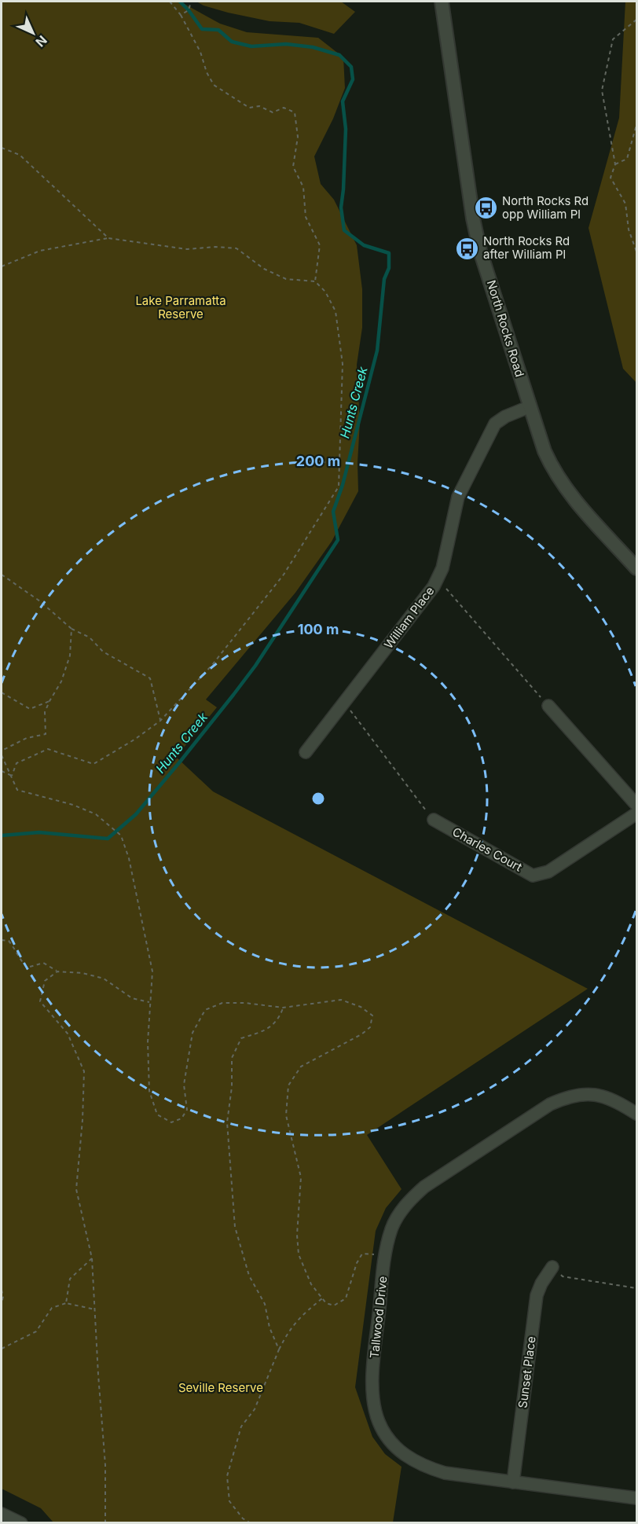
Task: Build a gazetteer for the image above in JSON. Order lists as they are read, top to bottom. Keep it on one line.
{"streets":{"main road":["North Rocks Road"],"street":["William Place","Charles Court","Tallwood Drive","Sunset Place"]},"crossings":[["North Rocks Road","William Place"],["Tallwood Drive","Sunset Place"]],"water":["Hunts Creek"],"parks":["Lake Parramatta Reserve","Seville Reserve"],"places":{"bus stop":["North Rocks Rd opp William Pl","North Rocks Rd after William Pl"]},"north":"bottom right","rings":["200 m","100 m"]}
